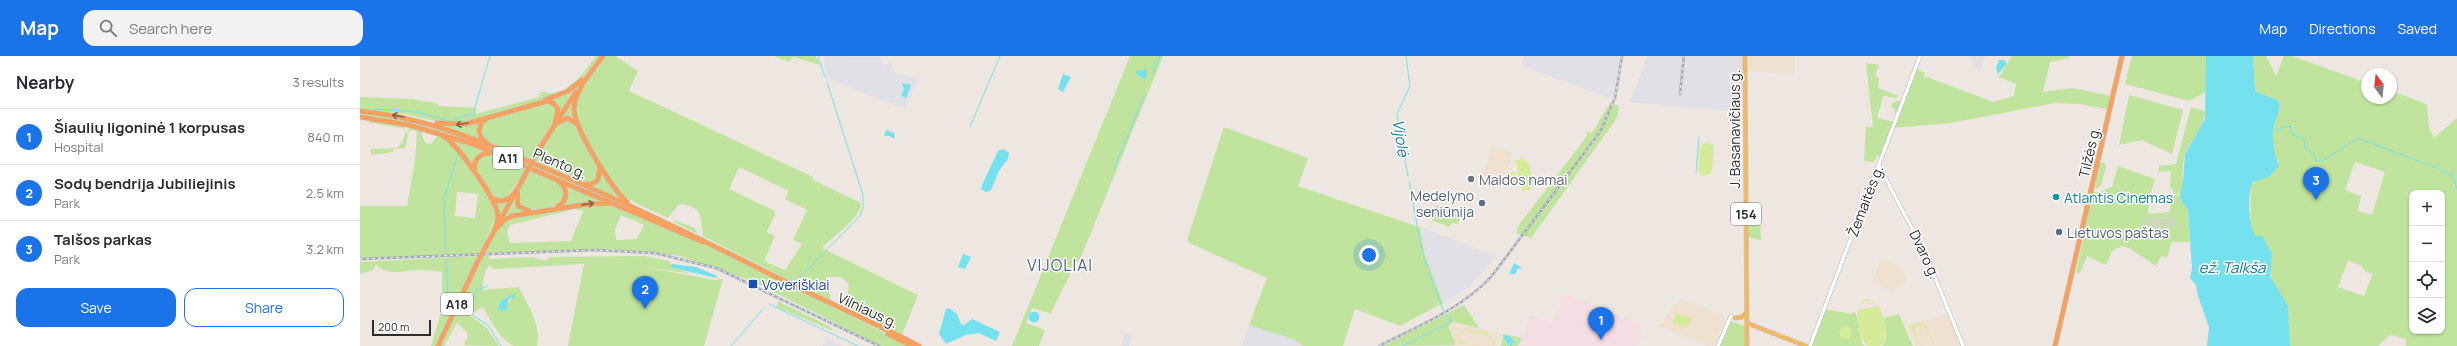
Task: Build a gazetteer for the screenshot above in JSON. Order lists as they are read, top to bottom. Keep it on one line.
{"streets":{"highway":["Tilžės g.","A11","Plento g.","A18","Vilniaus g."],"main road":["J. Basanavičiaus g.","Žemaitės g.","154","Dvaro g."]},"crossings":[["Plento g.","Vilniaus g."],["Žemaitės g.","Dvaro g."]],"districts":["VIJOLIAI"],"water":["Vijolė","ež. Talkša"],"places":{"other":["Maldos namai","Atlantis Cinemas","Medelyno seniūnija","Lietuvos paštas"],"transit":["Voveriškiai"]},"scale_bar":"200 m","north":"top","page":{"header":"Map","search":"Search here","nav":["Map","Directions","Saved"],"heading":["Nearby","3 results"],"list":[{"mark":"1","name":"Šiaulių ligoninė 1 korpusas","note":"Hospital","value":"840 m"},{"mark":"2","name":"Sodų bendrija Jubiliejinis","note":"Park","value":"2.5 km"},{"mark":"3","name":"Talšos parkas","note":"Park","value":"3.2 km"}],"pins":["3","2","1"],"map_buttons":["+","−"],"buttons":["Save","Share"],"scale":"200 m"}}
